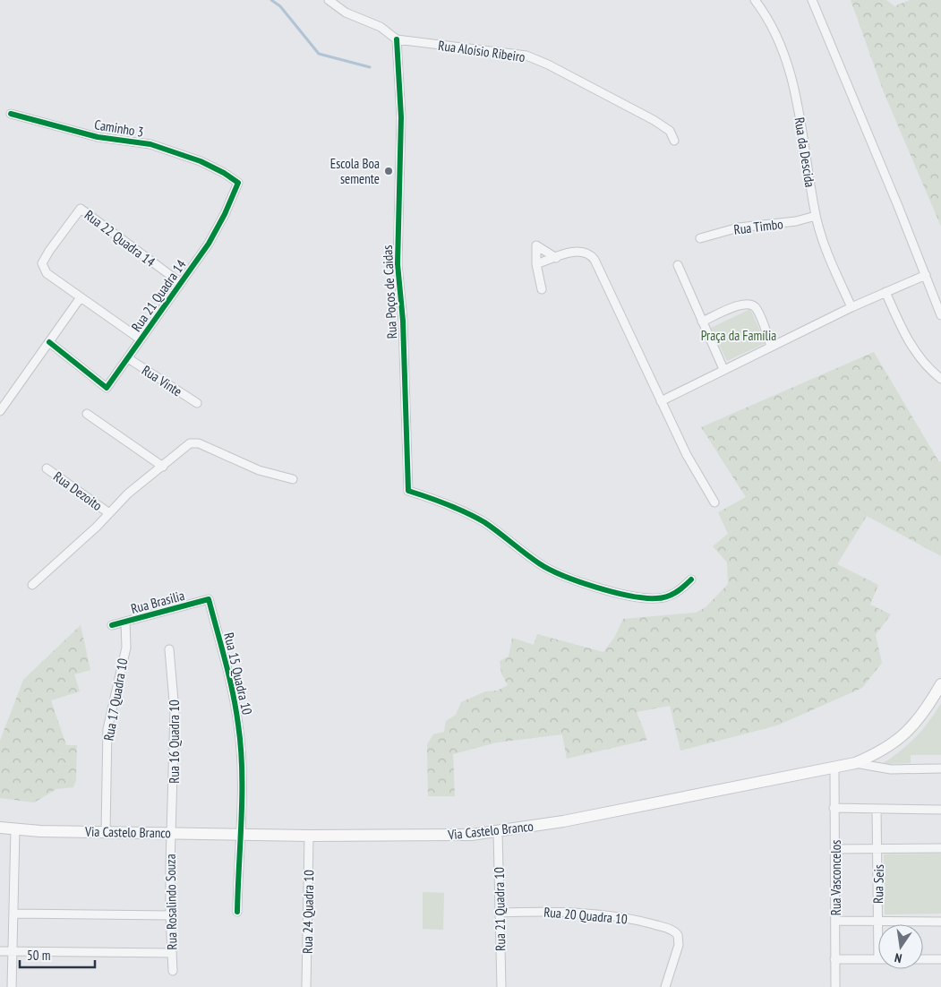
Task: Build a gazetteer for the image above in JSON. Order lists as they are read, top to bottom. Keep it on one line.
{"streets":{"main road":["Via Castelo Branco"],"street":["Rua Aloísio Ribeiro","Caminho 3","Rua da Descida","Rua Timbo","Rua 22 Quadra 14","Rua Poços de Caidas","Rua 21 Quadra 14","Rua Vinte","Rua Dezoito","Rua Brasilia","Rua 15 Quadra 10","Rua 17 Quadra 10","Rua 16 Quadra 10","Rua Vasconcelos","Rua Seis","Rua Rosalindo Souza","Rua 21 Quadra 10","Rua 24 Quadra 10","Rua 20 Quadra 10"]},"crossings":[["Rua Aloísio Ribeiro","Rua Poços de Caidas"],["Caminho 3","Rua 21 Quadra 14"],["Rua da Descida","Rua Timbo"],["Rua 22 Quadra 14","Rua 21 Quadra 14"],["Rua 21 Quadra 14","Rua Vinte"],["Rua Brasilia","Rua 15 Quadra 10"],["Rua Brasilia","Rua 17 Quadra 10"],["Rua 15 Quadra 10","Via Castelo Branco"],["Rua 17 Quadra 10","Via Castelo Branco"],["Rua 16 Quadra 10","Via Castelo Branco"],["Rua 16 Quadra 10","Rua Rosalindo Souza"],["Via Castelo Branco","Rua Vasconcelos"],["Via Castelo Branco","Rua Rosalindo Souza"],["Via Castelo Branco","Rua 21 Quadra 10"],["Via Castelo Branco","Rua 24 Quadra 10"],["Rua 21 Quadra 10","Rua 20 Quadra 10"]],"parks":["Praça da Família"],"places":["Escola Boa semente"],"scale_bar":"50 m","north":"bottom"}
